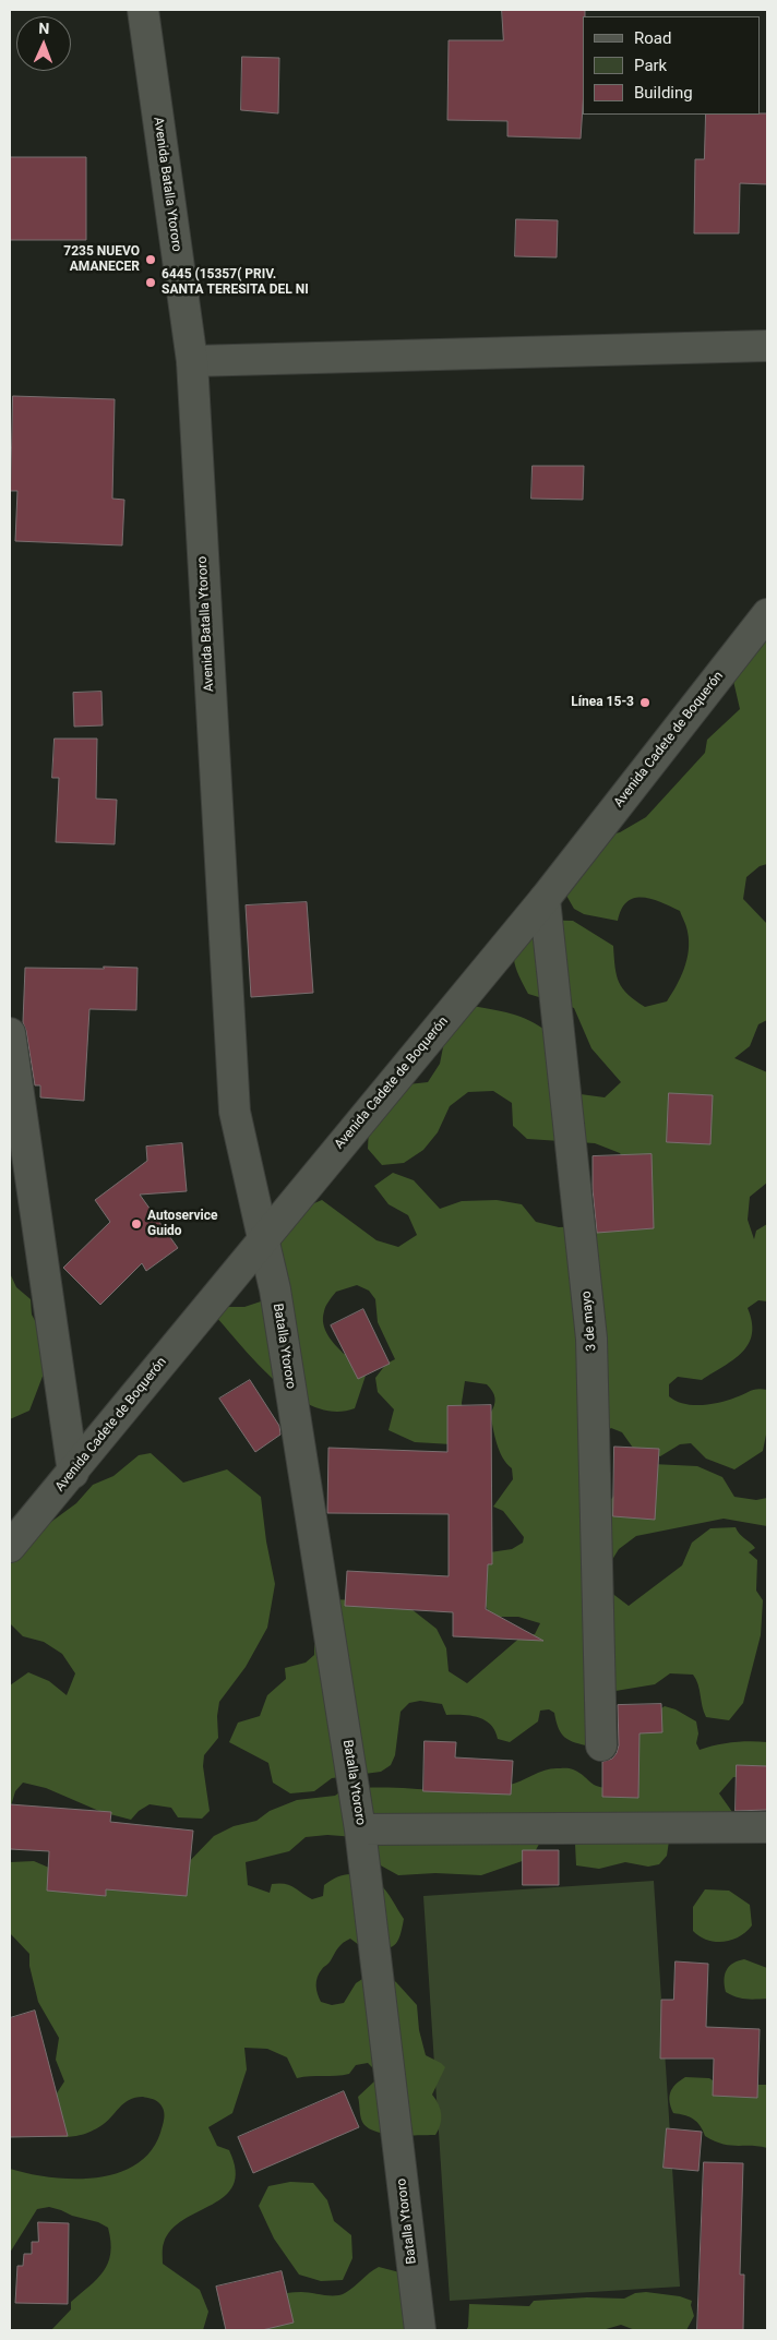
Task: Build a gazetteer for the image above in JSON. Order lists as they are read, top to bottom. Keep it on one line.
{"streets":{"street":["Avenida Batalla Ytororo","Avenida Cadete de Boquerón","3 de mayo","Batalla Ytororo"]},"crossings":[["Avenida Batalla Ytororo","Avenida Cadete de Boquerón"],["Avenida Batalla Ytororo","Batalla Ytororo"],["Avenida Cadete de Boquerón","3 de mayo"],["Avenida Cadete de Boquerón","Batalla Ytororo"]],"places":["7235 NUEVO AMANECER","6445 (15357( PRIV. SANTA TERESITA DEL NI","Línea 15-3","Autoservice Guido"],"legend":["Road","Park","Building"],"north":"top"}
